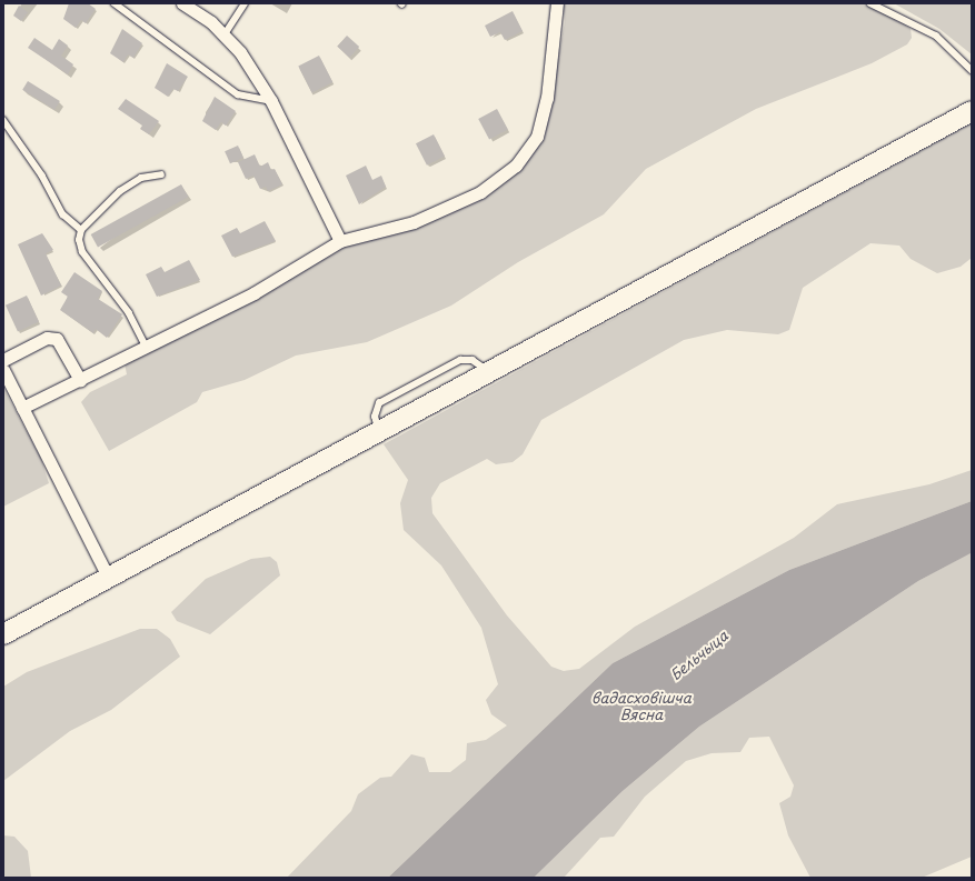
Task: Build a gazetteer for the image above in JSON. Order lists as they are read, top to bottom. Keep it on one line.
{"water":["Бельчыца","вадасховішча Вясна"]}
